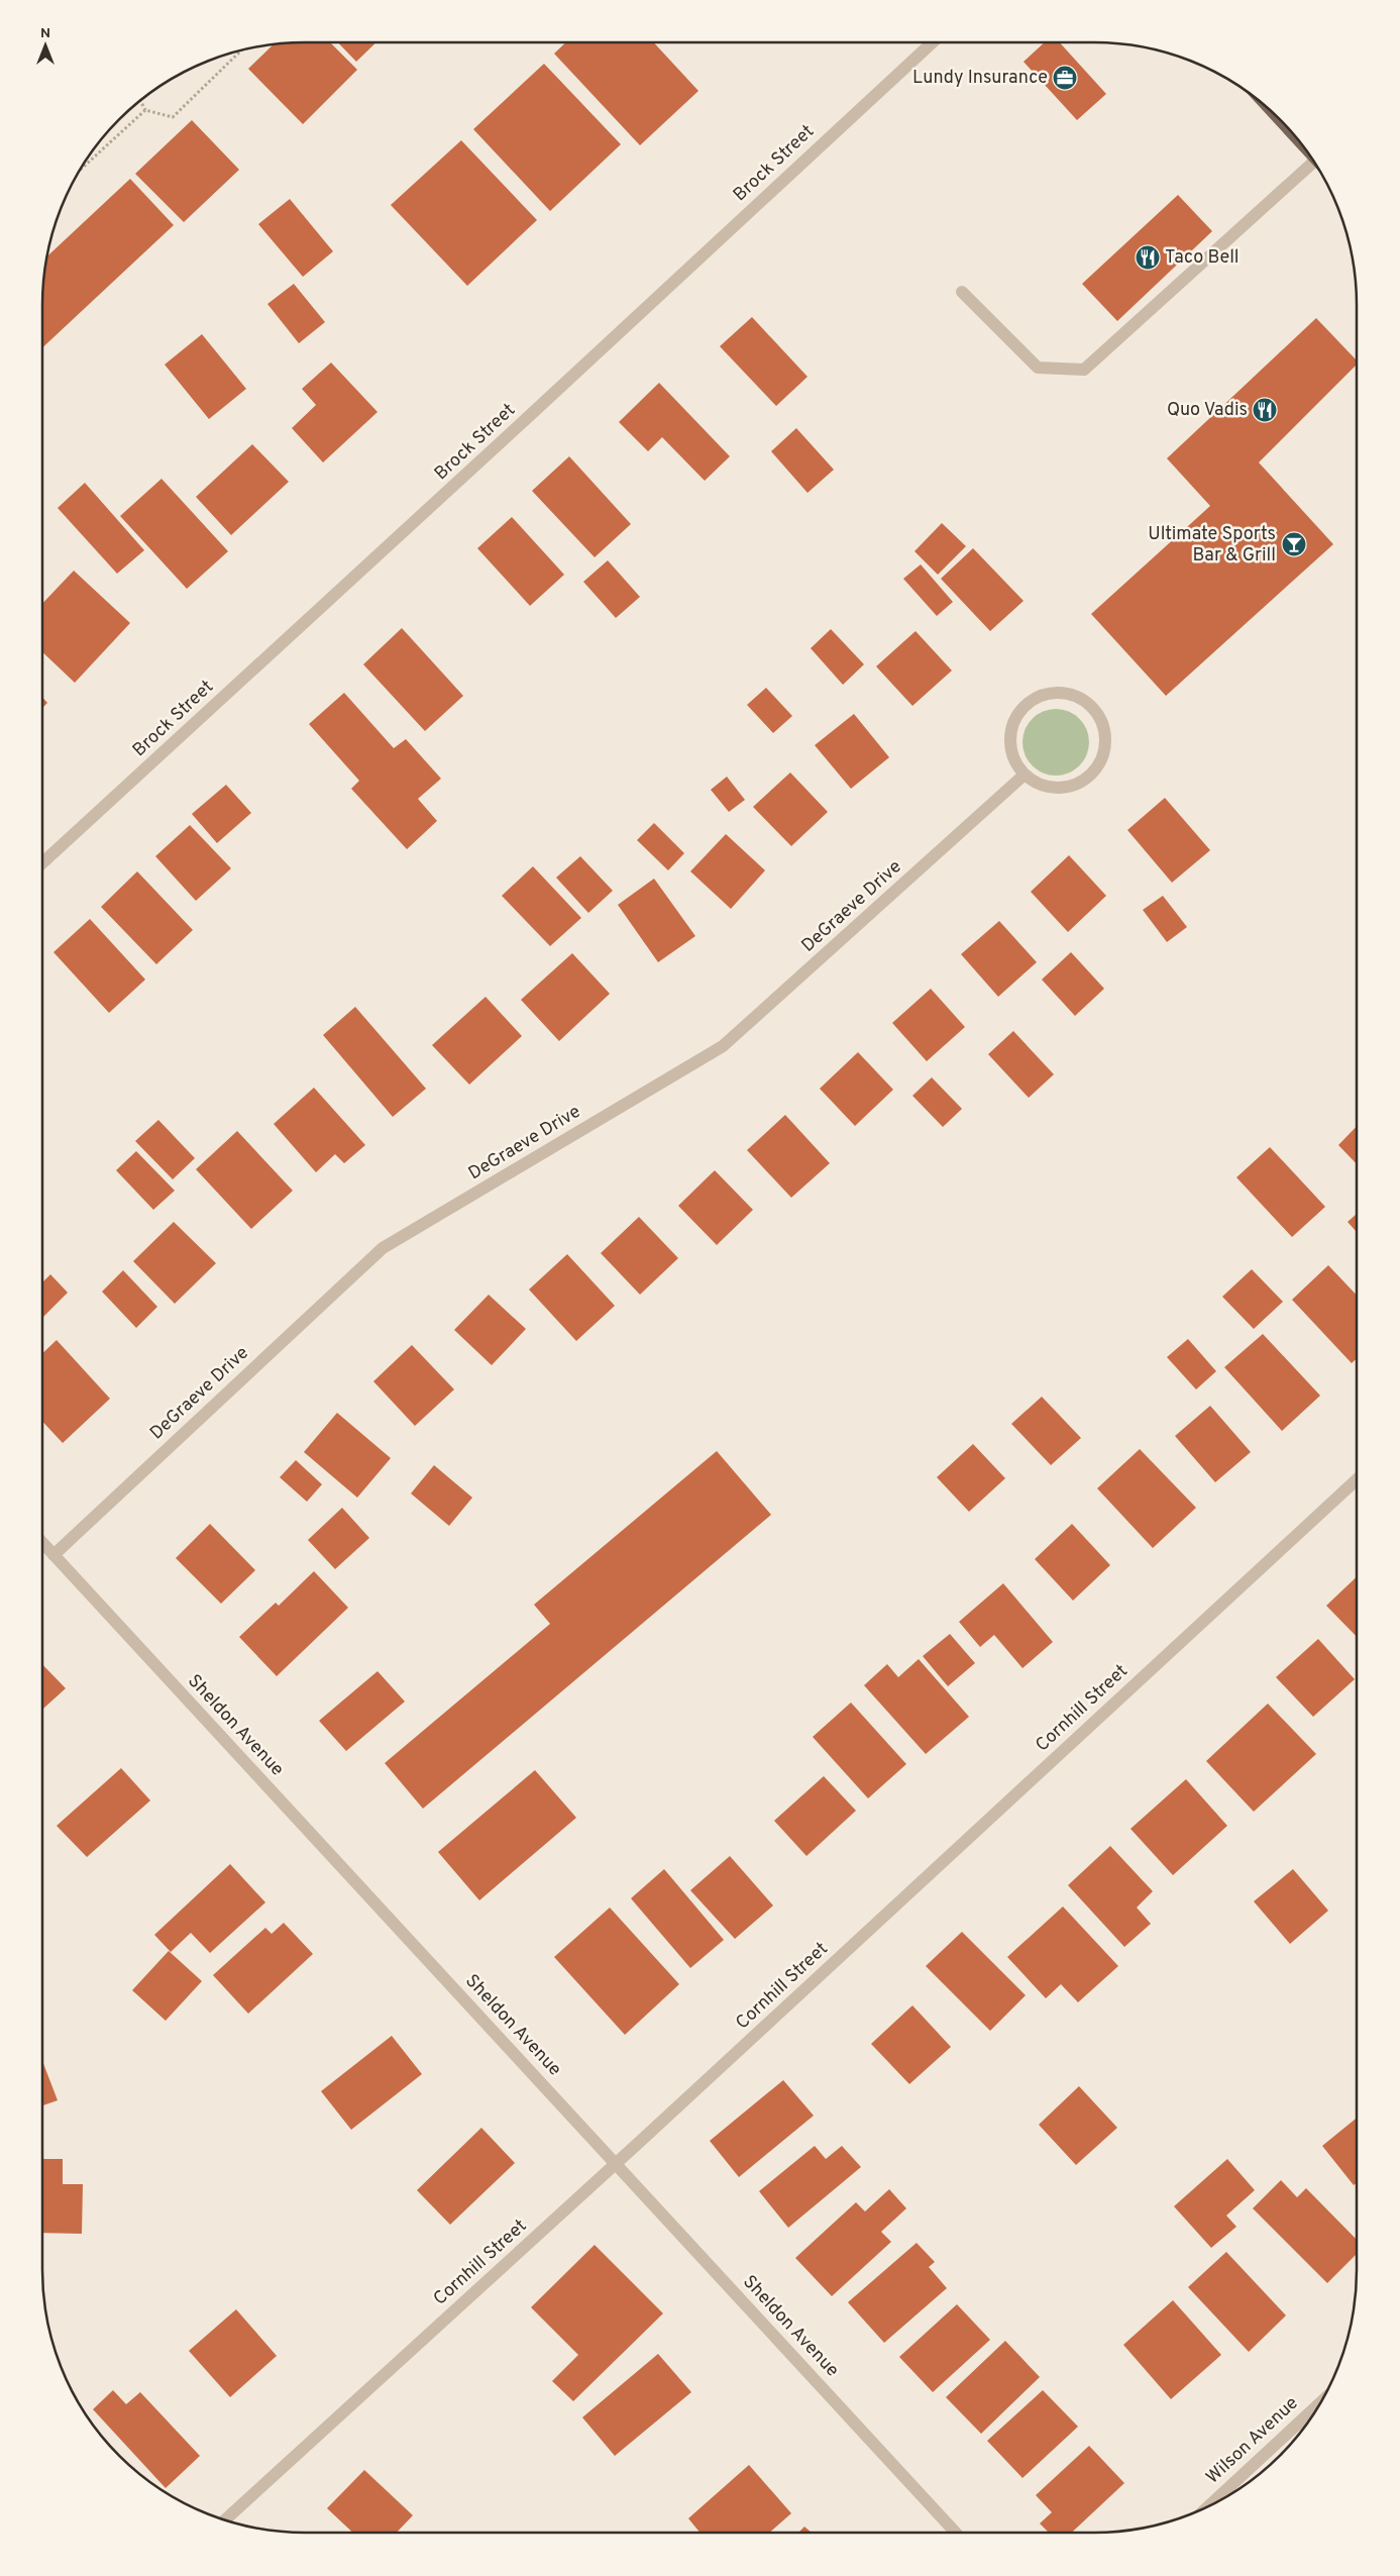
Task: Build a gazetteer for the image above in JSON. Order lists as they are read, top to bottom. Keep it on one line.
{"streets":{"street":["Brock Street","DeGraeve Drive","Cornhill Street","Sheldon Avenue","Wilson Avenue"]},"crossings":[["DeGraeve Drive","Sheldon Avenue"],["Cornhill Street","Sheldon Avenue"]],"places":{"office":["Lundy Insurance"],"restaurant":["Taco Bell","Quo Vadis"],"bar":["Ultimate Sports Bar & Grill"]},"north":"top"}
